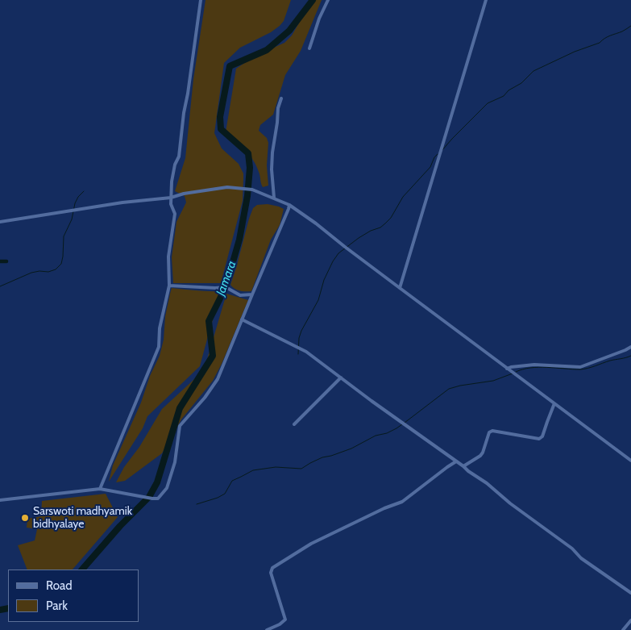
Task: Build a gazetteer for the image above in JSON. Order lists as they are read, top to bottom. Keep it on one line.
{"water":["Jamara"],"places":["Sarswoti madhyamik bidhyalaye"],"legend":["Road","Park"]}
